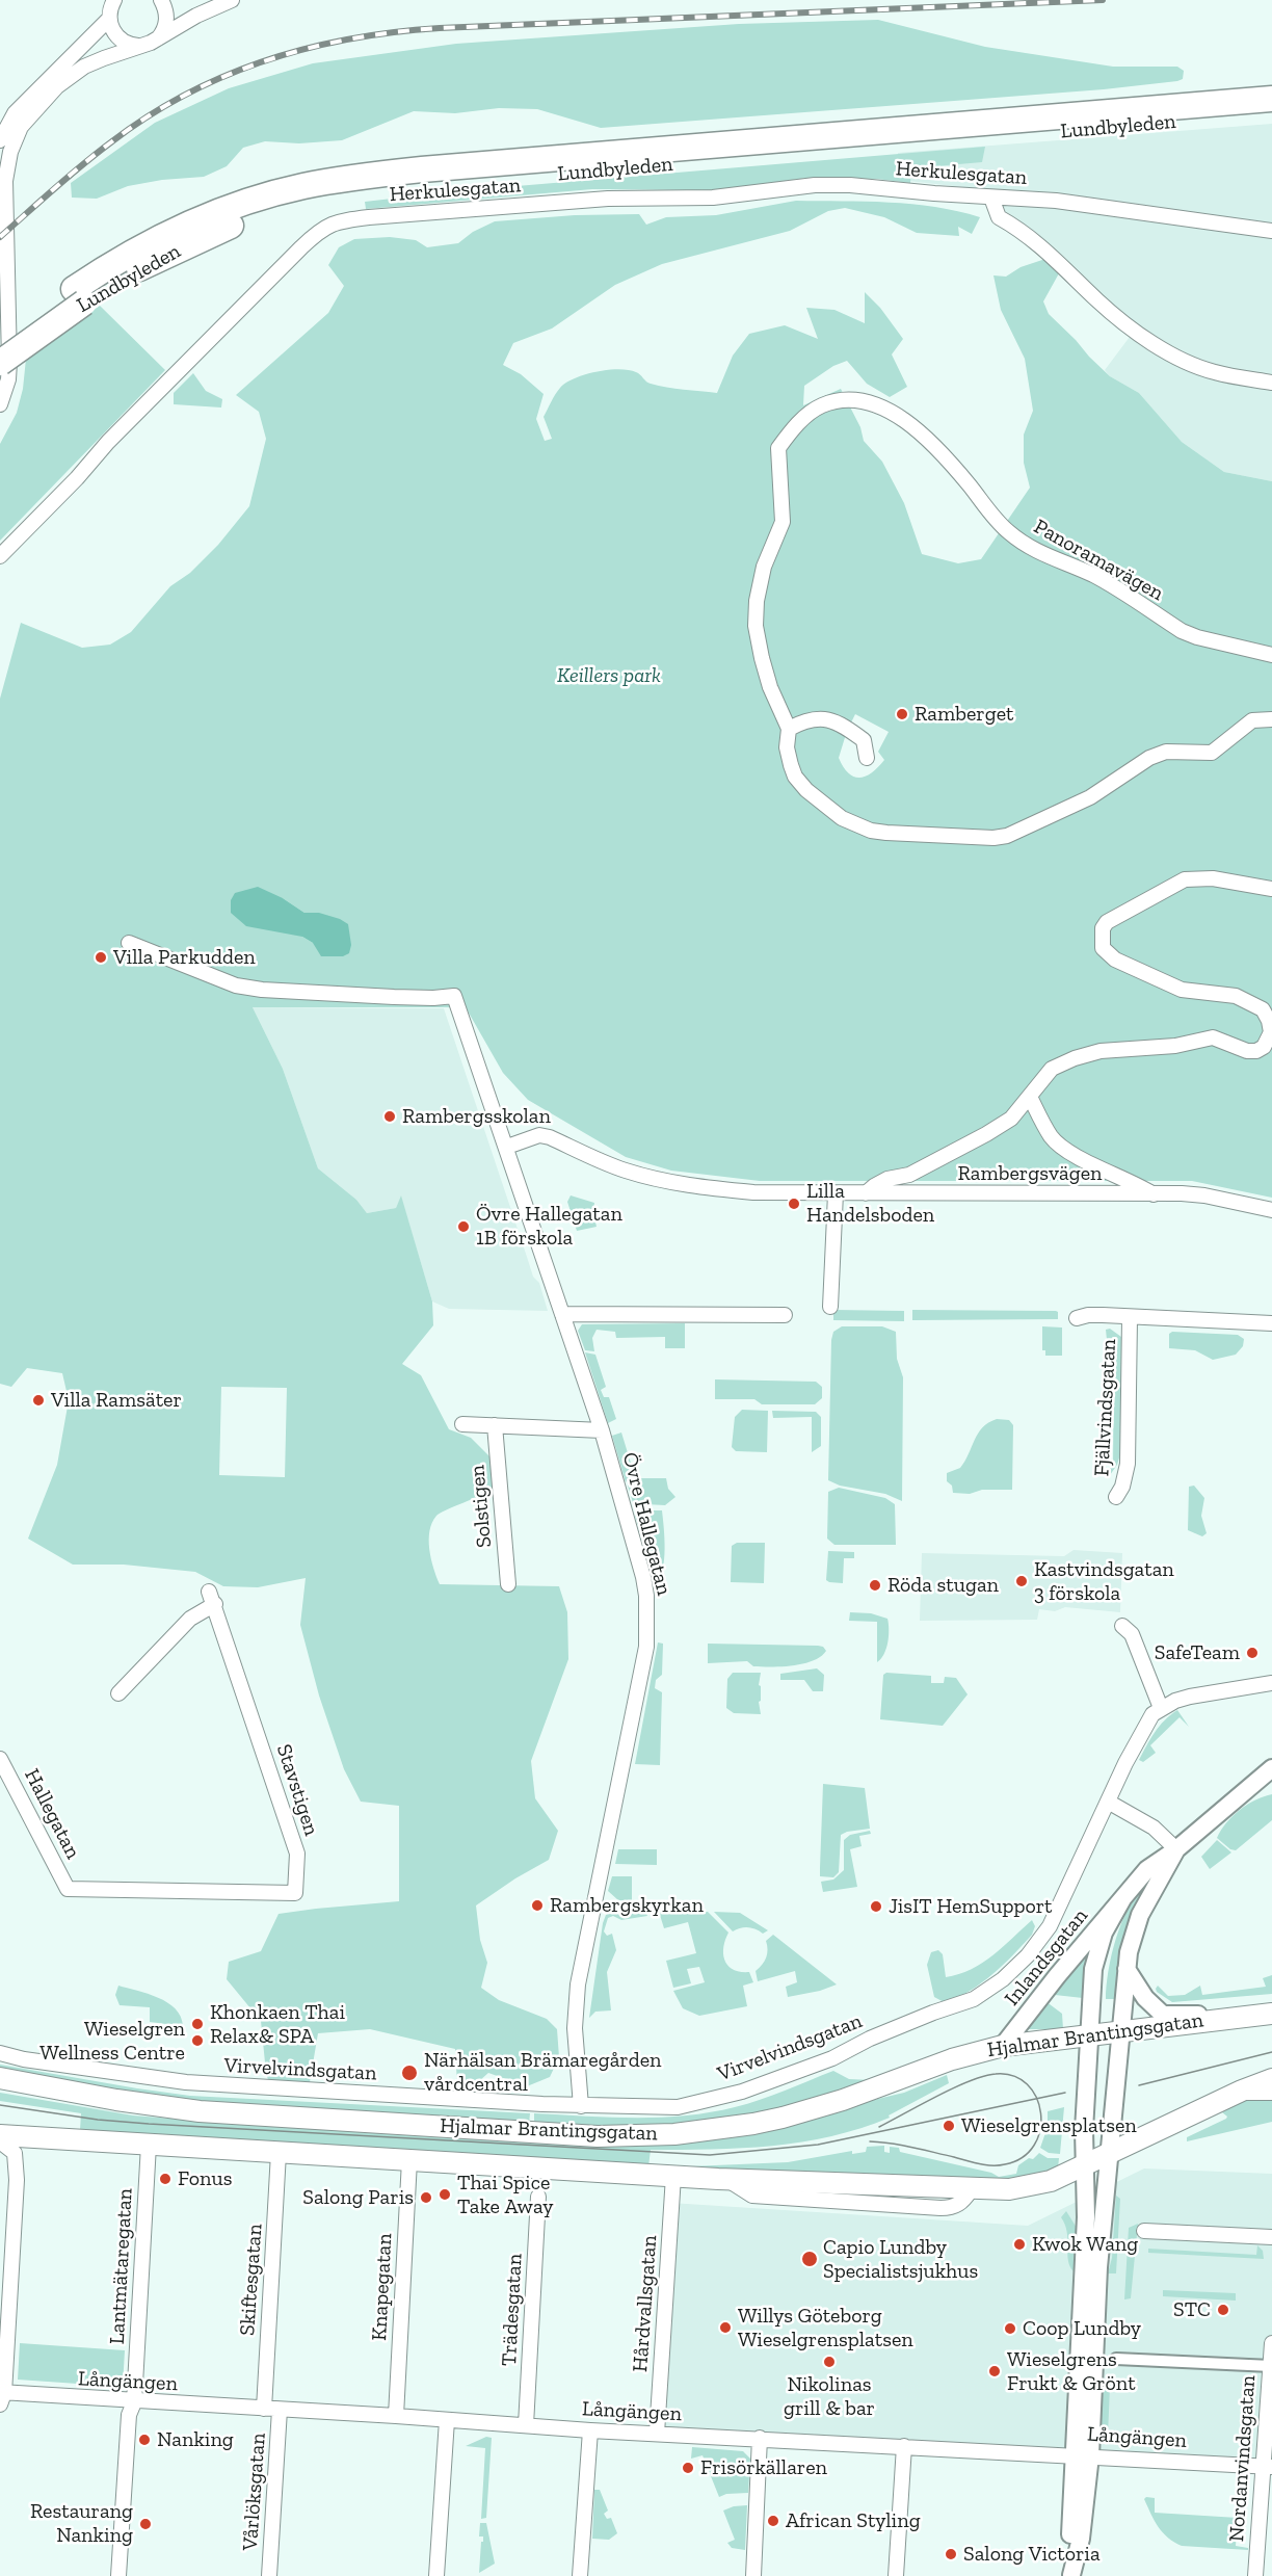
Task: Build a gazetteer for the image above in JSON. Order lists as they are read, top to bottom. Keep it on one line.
{"streets":{"highway":["Lundbyleden"],"main road":["Hjalmar Brantingsgatan"],"street":["Herkulesgatan","Panoramavägen","Rambergsvägen","Fjällvindsgatan","Solstigen","Övre Hallegatan","Stavstigen","Hallegatan","Inlandsgatan","Virvelvindsgatan","Lantmätaregatan","Skiftesgatan","Knapegatan","Hårdvallsgatan","Trädesgatan","Långängen","Nordanvindsgatan","Vårlöksgatan"]},"crossings":[["Rambergsvägen","Övre Hallegatan"],["Övre Hallegatan","Virvelvindsgatan"],["Stavstigen","Hallegatan"],["Inlandsgatan","Hjalmar Brantingsgatan"],["Hjalmar Brantingsgatan","Lantmätaregatan"],["Hjalmar Brantingsgatan","Skiftesgatan"],["Hjalmar Brantingsgatan","Knapegatan"],["Hjalmar Brantingsgatan","Hårdvallsgatan"],["Lantmätaregatan","Långängen"],["Skiftesgatan","Långängen"],["Knapegatan","Långängen"],["Hårdvallsgatan","Långängen"],["Trädesgatan","Långängen"],["Långängen","Nordanvindsgatan"],["Långängen","Vårlöksgatan"]],"parks":["Keillers park"],"places":["Ramberget","Villa Parkudden","Rambergsskolan","Lilla Handelsboden","Övre Hallegatan 1B förskola","Villa Ramsäter","Kastvindsgatan 3 förskola","Röda stugan","SafeTeam","Rambergskyrkan","JisIT HemSupport","Khonkaen Thai Relax& SPA","Wieselgren Wellness Centre","Närhälsan Brämaregården vårdcentral","Wieselgrensplatsen","Fonus","Thai Spice Take Away","Salong Paris","Kwok Wang","Capio Lundby Specialistsjukhus","STC","Willys Göteborg Wieselgrensplatsen","Coop Lundby","Nikolinas grill & bar","Wieselgrens Frukt & Grönt","Nanking","Frisörkällaren","African Styling","Restaurang Nanking","Salong Victoria"]}
